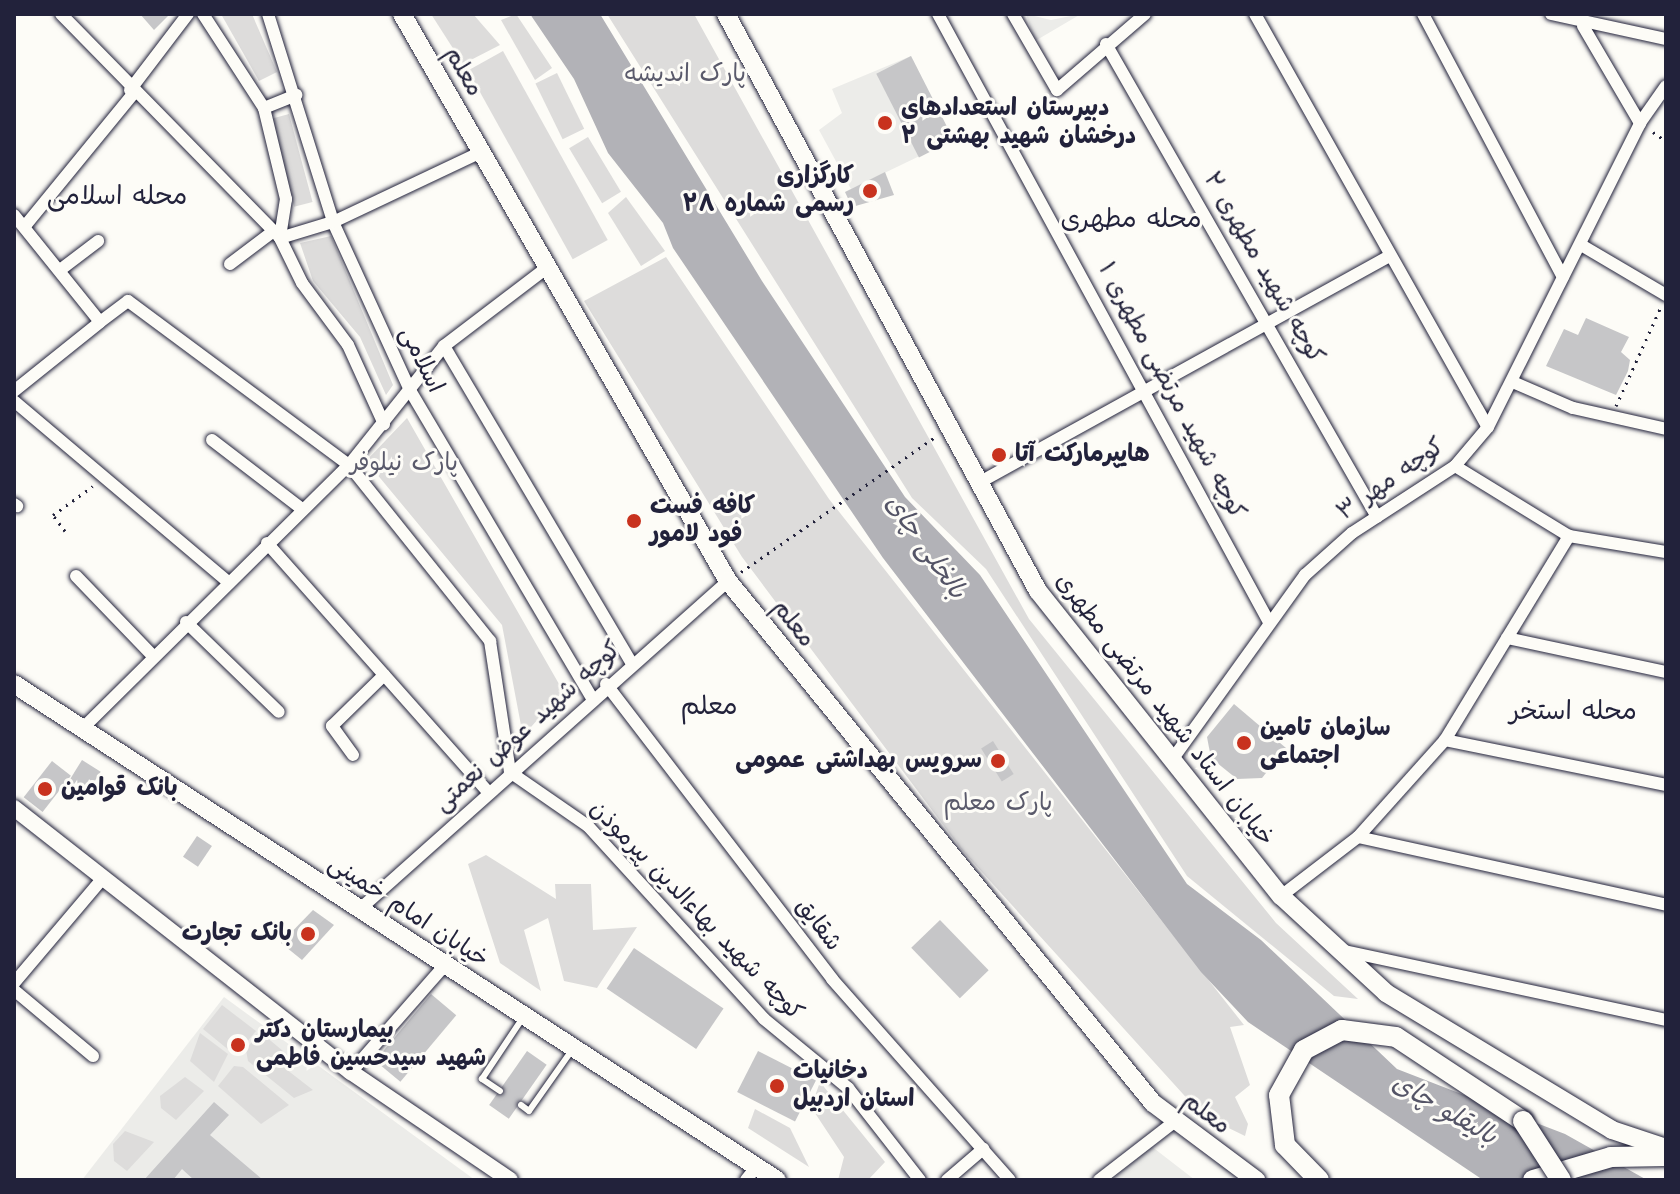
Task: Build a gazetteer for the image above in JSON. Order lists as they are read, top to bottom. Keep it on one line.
{"streets":{"main road":["معلم","خیابان استاد شهید مرتضی مطهری","خیابان امام خمینی"],"street":["کوچه شهید مطهری ۲","اسلامی","کوچه شهید مرتضی مطهری ۱","کوچه مهر ۳","کوچه شهید عوض نعمتی","کوچه شهید بهاءالدین پیرموذن","شقایق"]},"crossings":[["معلم","کوچه شهید عوض نعمتی"],["کوچه شهید مطهری ۲","کوچه مهر ۳"],["اسلامی","کوچه شهید عوض نعمتی"],["کوچه شهید مرتضی مطهری ۱","کوچه مهر ۳"],["کوچه مهر ۳","خیابان استاد شهید مرتضی مطهری"],["کوچه شهید عوض نعمتی","کوچه شهید بهاءالدین پیرموذن"],["کوچه شهید عوض نعمتی","خیابان امام خمینی"],["کوچه شهید عوض نعمتی","شقایق"]],"districts":["محله اسلامی","محله مطهری","معلم","محله استخر"],"water":["بالخلی چای","بالیقلو چای"],"parks":["پارک اندیشه","پارک نیلوفر","پارک معلم"],"places":["دبیرستان استعدادهای درخشان شهید بهشتی ۲","کارگزاری رسمی شماره ۲۸","هایپرمارکت آتا","کافه فست فود لامور","سازمان تامین اجتماعی","سرویس بهداشتی عمومی","بانک قوامین","بانک تجارت","بیمارستان دکتر شهید سیدحسین فاطمی","دخانیات استان اردبیل"]}
